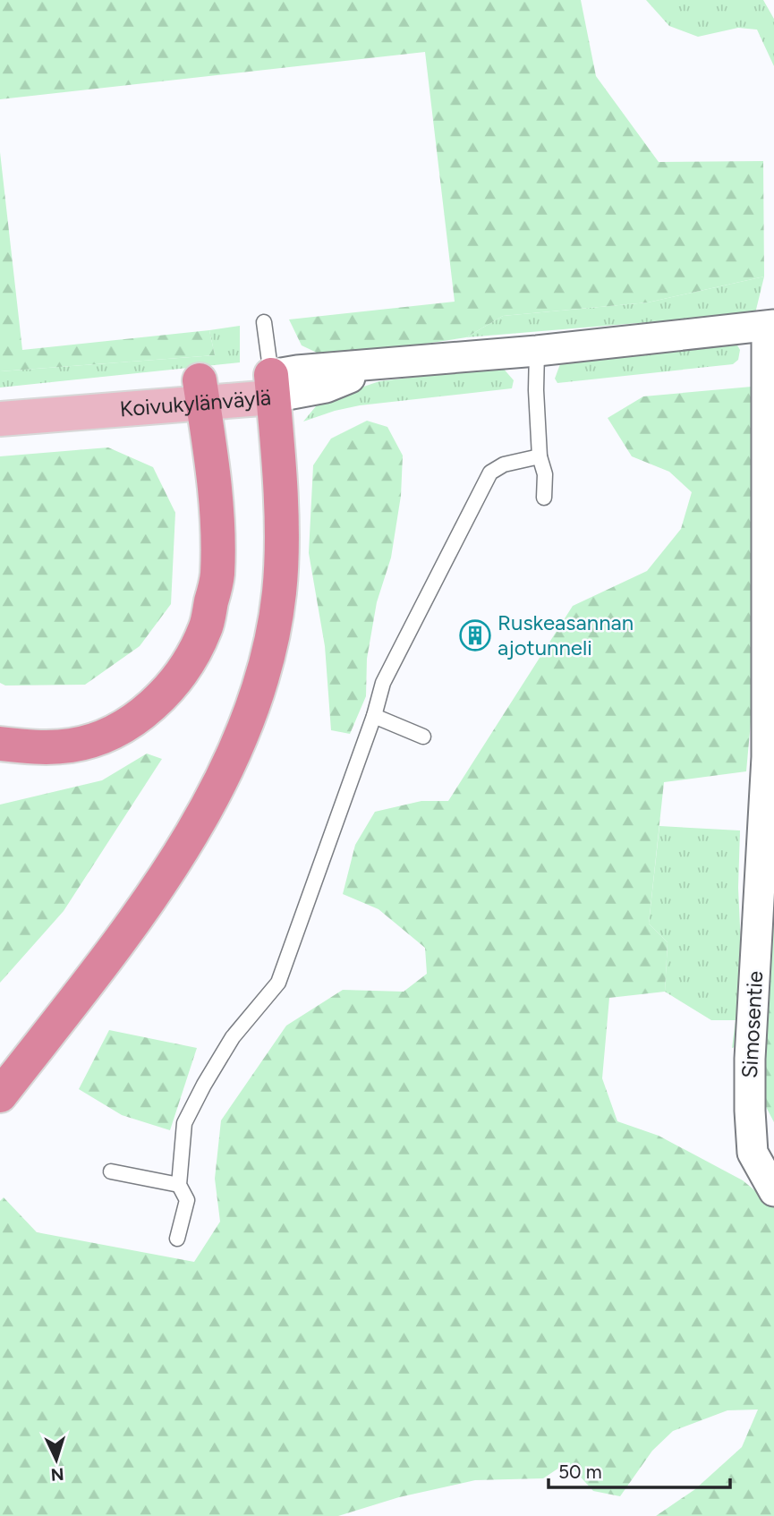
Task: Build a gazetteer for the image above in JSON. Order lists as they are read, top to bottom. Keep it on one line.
{"streets":{"main road":["Koivukylänväylä"],"street":["Simosentie"]},"crossings":[["Koivukylänväylä","Simosentie"]],"places":{"building":["Ruskeasannan ajotunneli"]},"scale_bar":"50 m","north":"bottom"}
